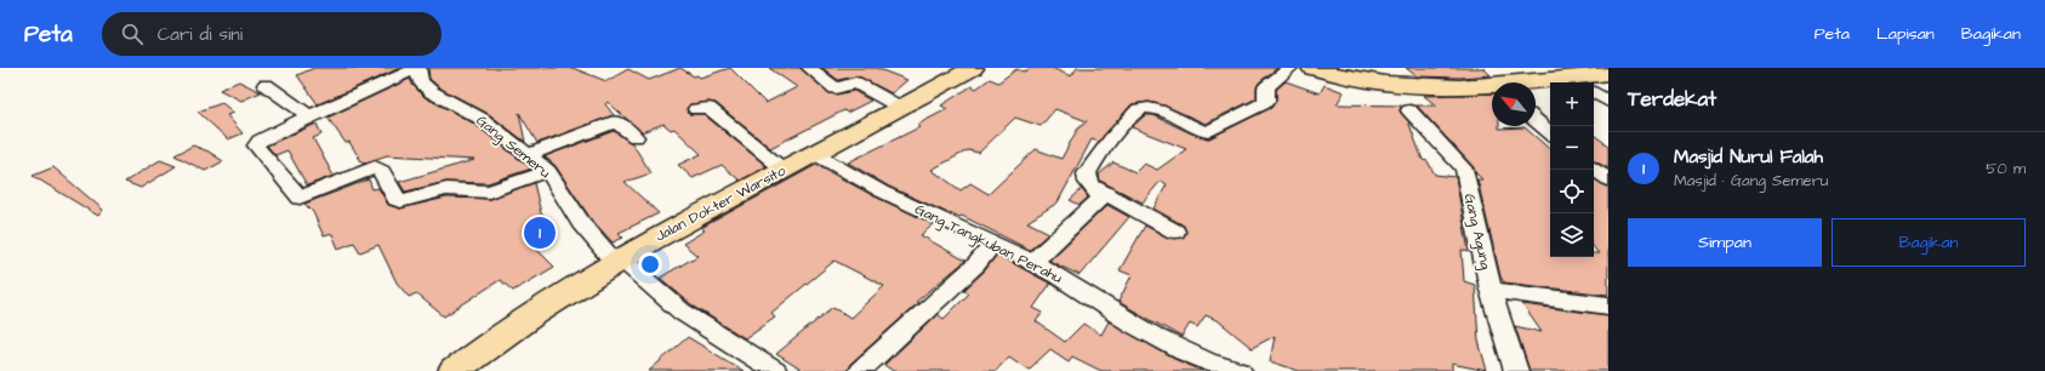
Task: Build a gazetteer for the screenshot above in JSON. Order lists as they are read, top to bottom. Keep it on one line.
{"streets":{"main road":["Jalan Dokter Warsito"],"street":["Gang Semeru","Gang Agung","Gang Tangkuban Perahu"]},"crossings":[["Gang Semeru","Jalan Dokter Warsito"],["Jalan Dokter Warsito","Gang Tangkuban Perahu"]],"north":"top left","page":{"header":"Peta","search":"Cari di sini","nav":["Peta","Lapisan","Bagikan"],"heading":"Terdekat","map_buttons":["+","−"],"list":[{"mark":"1","name":"Masjid Nurul Falah","note":"Masjid · Gang Semeru","value":"50 m"}],"buttons":["Simpan","Bagikan"],"pins":"1"}}
